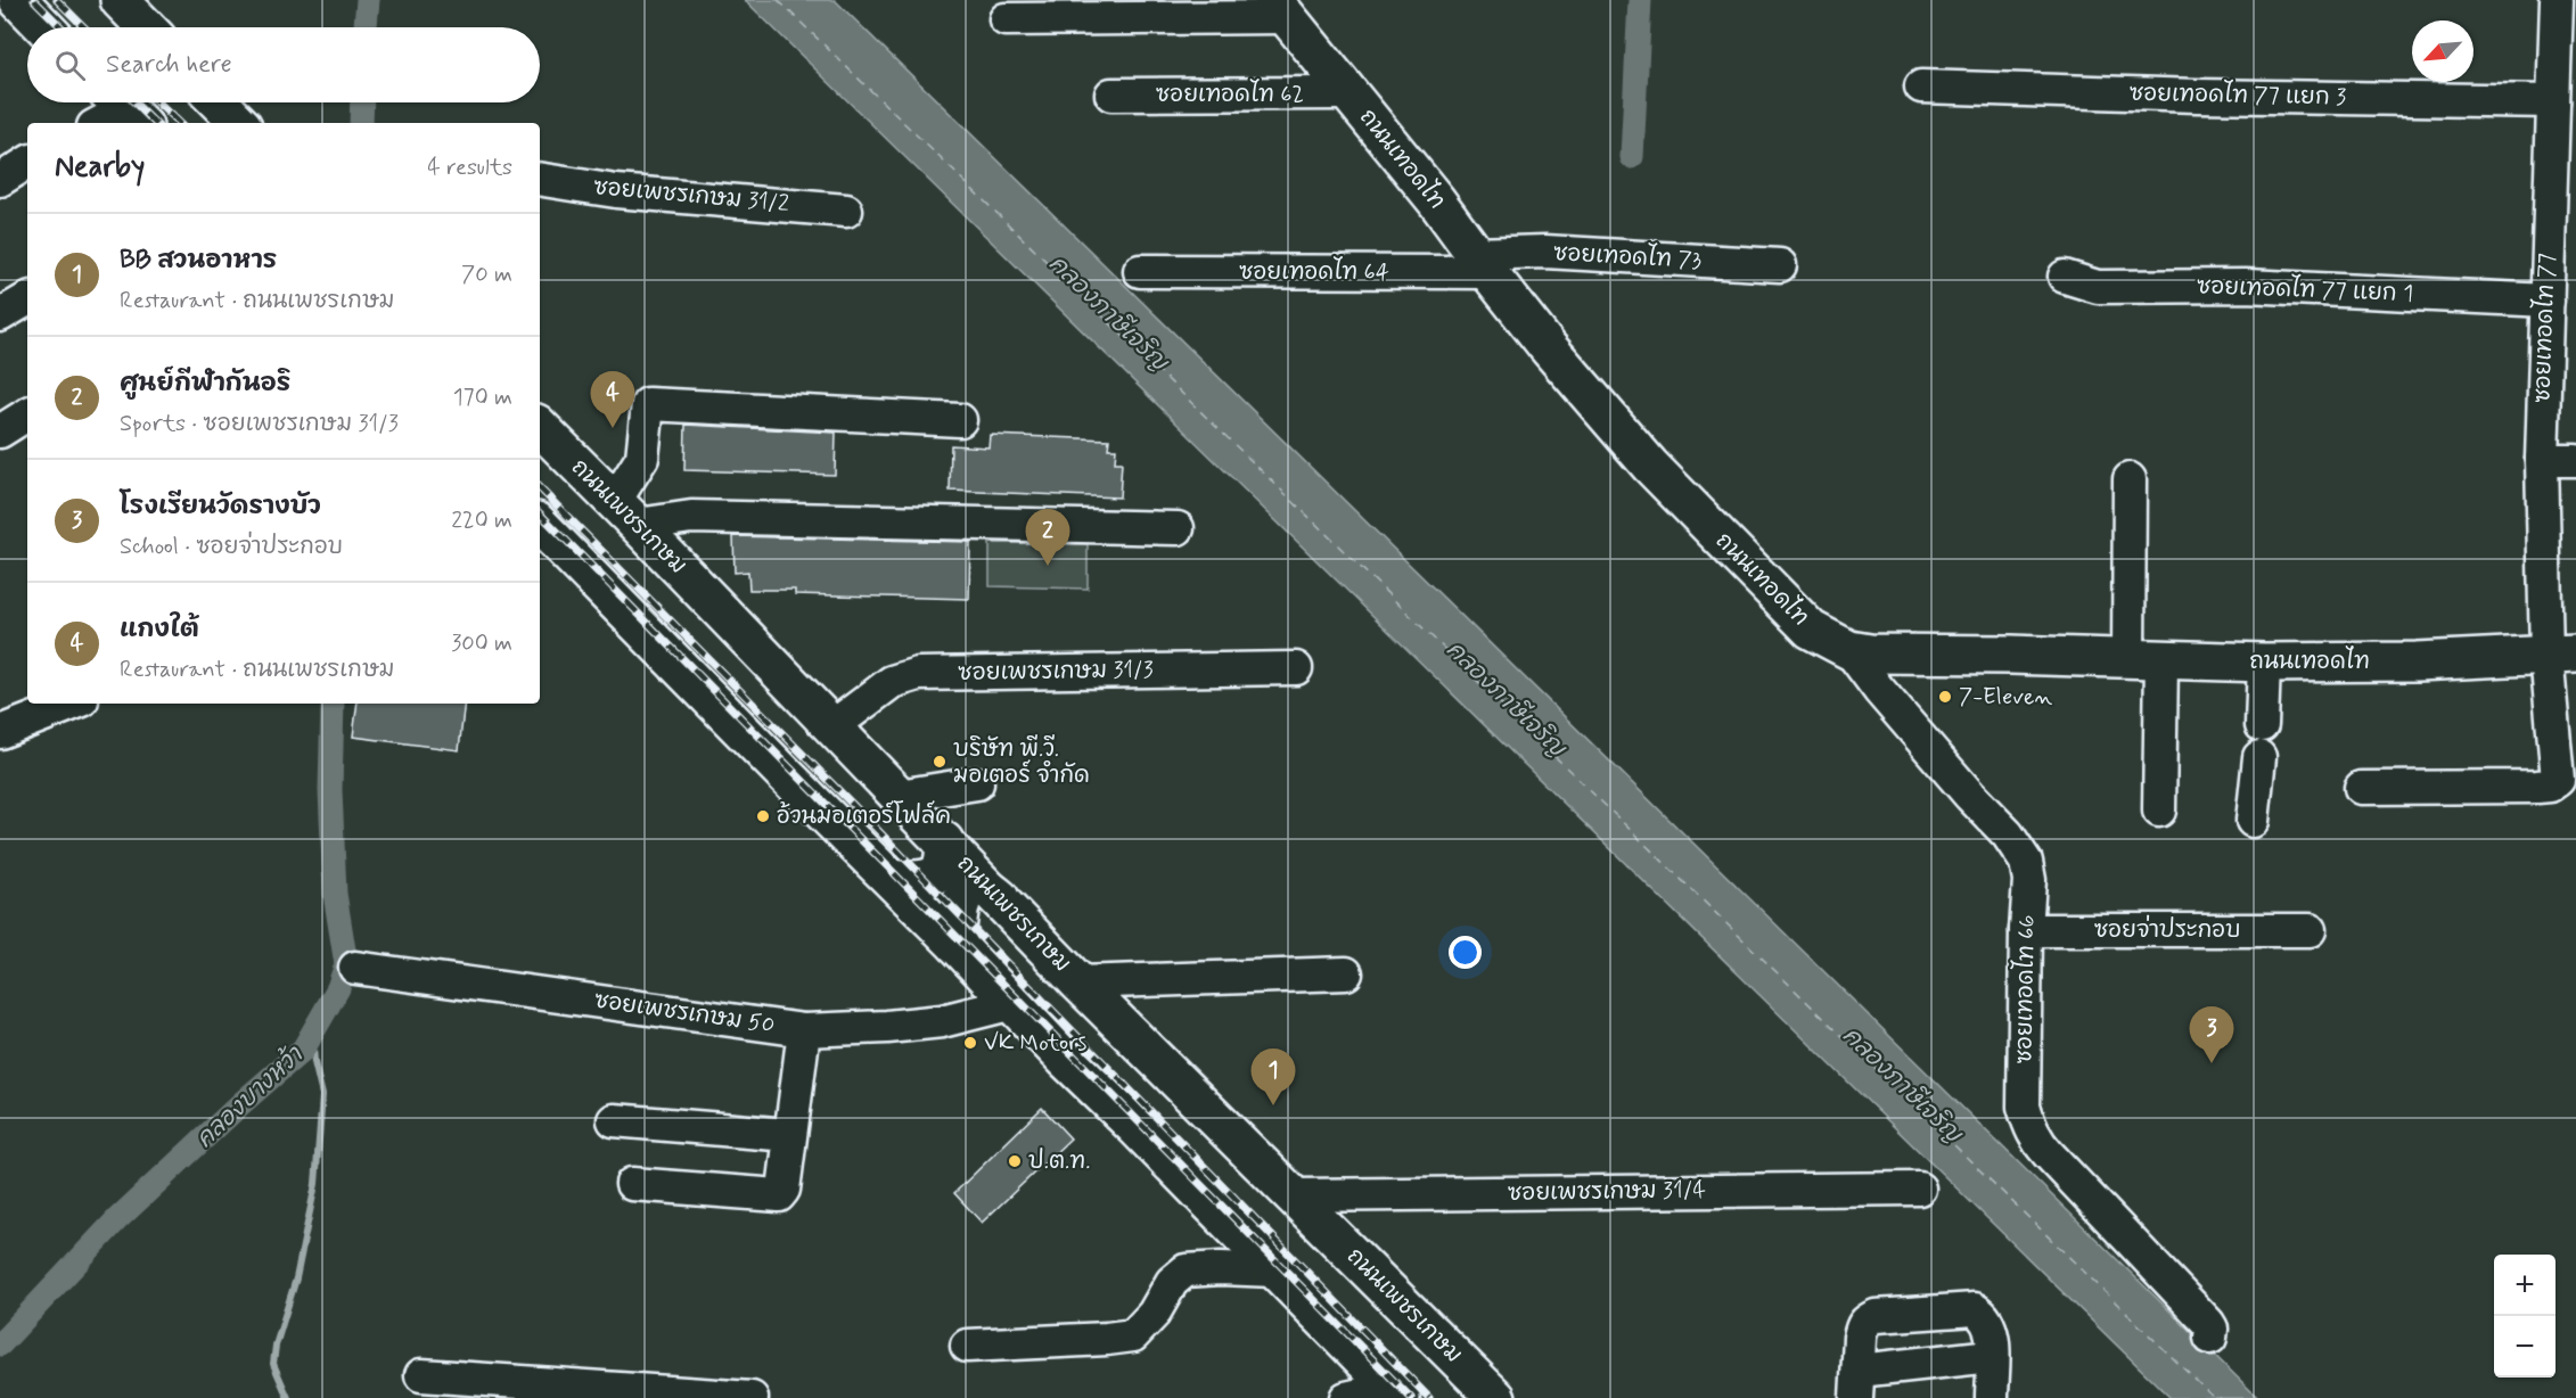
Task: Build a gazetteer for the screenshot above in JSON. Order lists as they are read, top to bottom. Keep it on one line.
{"streets":{"main road":["ถนนเทอดไท","ถนนเพชรเกษม"],"street":["ซอยเทอดไท 62","ซอยเทอดไท 77 แยก 3","ซอยเพชรเกษม 31/2","ซอยเทอดไท 73","ซอยเทอดไท 64","ซอยเทอดไท 77 แยก 1","ซอยเทอดไท 77","ซอยเพชรเกษม 31/3","ซอยจ่าประกอบ","ซอยเทอดไท 66","ซอยเพชรเกษม 50","ซอยเพชรเกษม 31/4"]},"crossings":[["ซอยเทอดไท 62","ถนนเทอดไท"],["ซอยเทอดไท 77 แยก 3","ซอยเทอดไท 77"],["ถนนเทอดไท","ซอยเทอดไท 73"],["ถนนเทอดไท","ซอยเทอดไท 64"],["ถนนเทอดไท","ซอยเทอดไท 77"],["ถนนเทอดไท","ซอยเทอดไท 66"],["ซอยเทอดไท 73","ซอยเทอดไท 64"],["ซอยเทอดไท 77 แยก 1","ซอยเทอดไท 77"],["ถนนเพชรเกษม","ซอยเพชรเกษม 31/3"],["ถนนเพชรเกษม","ซอยเพชรเกษม 31/4"],["ซอยจ่าประกอบ","ซอยเทอดไท 66"]],"water":["คลองภาษีเจริญ","คลองบางหว้า"],"places":["7-Eleven","บริษัท พี.วี. มอเตอร์ จำกัด","อ้วนมอเตอร์โฟล์ค","VK Motors","ป.ต.ท."],"north":"bottom left","page":{"search":"Search here","heading":["Nearby","4 results"],"list":[{"mark":"1","name":"BB สวนอาหาร","note":"Restaurant · ถนนเพชรเกษม","value":"70 m"},{"mark":"2","name":"ศูนย์กีฬากันอริ","note":"Sports · ซอยเพชรเกษม 31/3","value":"170 m"},{"mark":"3","name":"โรงเรียนวัดรางบัว","note":"School · ซอยจ่าประกอบ","value":"220 m"},{"mark":"4","name":"แกงใต้","note":"Restaurant · ถนนเพชรเกษม","value":"300 m"}],"pins":["4","2","3","1"],"map_buttons":["+","−"]}}
